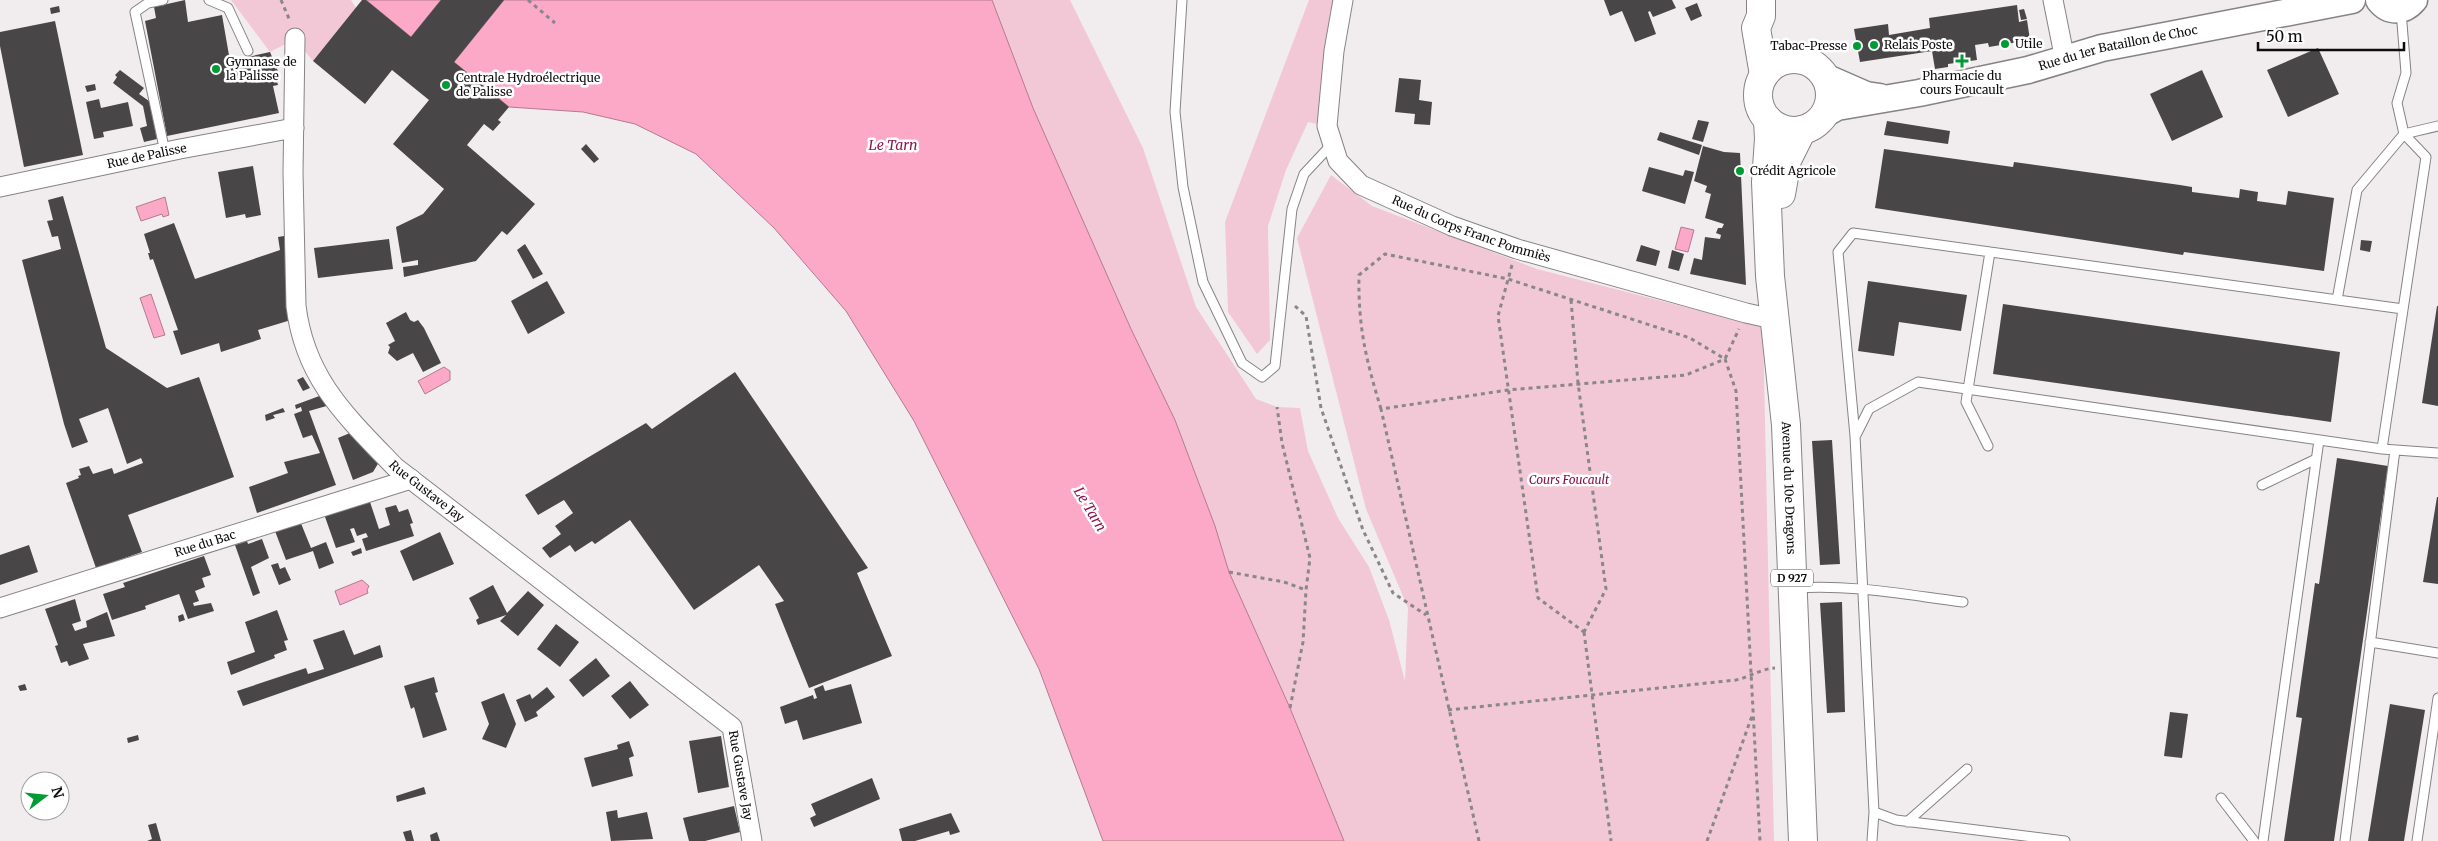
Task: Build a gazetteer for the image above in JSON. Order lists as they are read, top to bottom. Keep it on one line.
{"streets":{"main road":["Avenue du 10e Dragons","D 927"],"street":["Rue du 1er Bataillon de Choc","Rue de Palisse","Rue du Corps Franc Pommiès","Rue Gustave Jay","Rue du Bac"]},"crossings":[["Rue du 1er Bataillon de Choc","Avenue du 10e Dragons"],["Rue de Palisse","Rue Gustave Jay"],["Rue du Corps Franc Pommiès","Avenue du 10e Dragons"],["Rue Gustave Jay","Rue du Bac"]],"water":["Le Tarn"],"parks":["Cours Foucault"],"places":{"other":["Utile","Relais Poste","Tabac-Presse","Gymnase de la Palisse","Centrale Hydroélectrique de Palisse","Crédit Agricole"],"health":["Pharmacie du cours Foucault"]},"scale_bar":"50 m","north":"right"}
